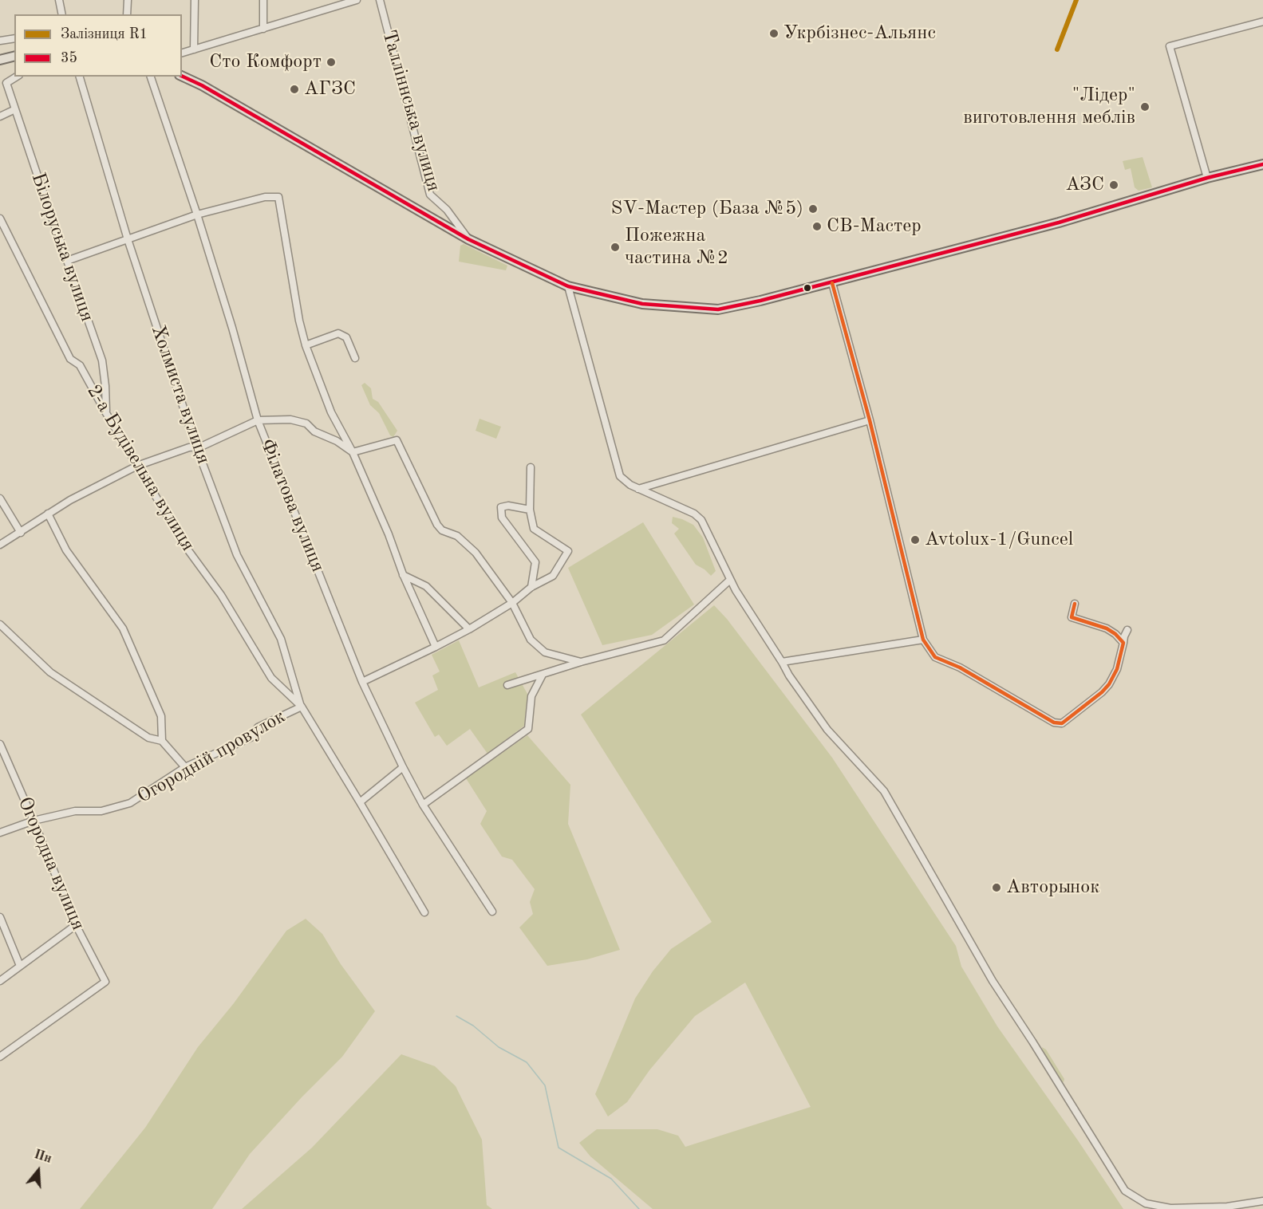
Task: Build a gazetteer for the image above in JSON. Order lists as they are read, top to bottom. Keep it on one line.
{"streets":{"street":["Талліннська вулиця","Білоруська вулиця","Холмиста вулиця","2-а Будівельна вулиця","Філатова вулиця","Огородній провулок","Огородна вулиця"]},"crossings":[["Білоруська вулиця","2-а Будівельна вулиця"],["Холмиста вулиця","2-а Будівельна вулиця"],["Холмиста вулиця","Огородній провулок"],["2-а Будівельна вулиця","Огородній провулок"],["Огородній провулок","Огородна вулиця"]],"places":["Укрбiзнес-Альянс","Сто Комфорт","АГЗС","\"Лідер\" виготовлення меблів","АЗС","SV-Мастер (База №5)","СВ-Мастер","Пожежна частина №2","Avtolux-1/Guncel","Авторынок"],"lines":["rail line R1","transit line 35"],"legend":["Залізниця R1","35"],"north":"top"}
